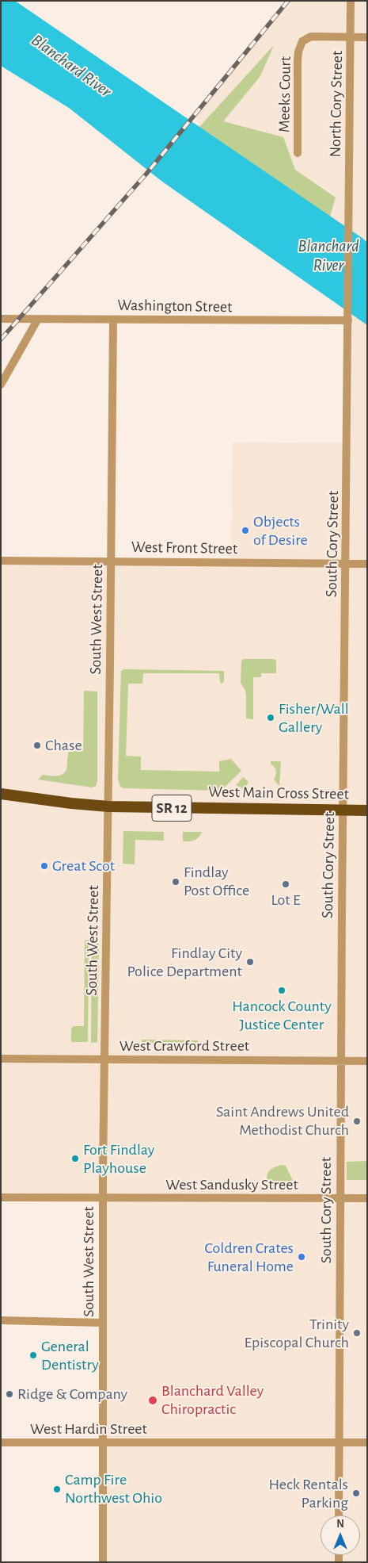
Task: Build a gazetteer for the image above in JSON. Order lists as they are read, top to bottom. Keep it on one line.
{"streets":{"highway":["West Main Cross Street","SR 12"],"street":["Meeks Court","North Cory Street","Washington Street","South Cory Street","West Front Street","South West Street","West Crawford Street","West Sandusky Street","West Hardin Street"]},"crossings":[["Meeks Court","North Cory Street"],["North Cory Street","South Cory Street"],["Washington Street","South Cory Street"],["Washington Street","South West Street"],["South Cory Street","West Front Street"],["South Cory Street","West Main Cross Street"],["South Cory Street","West Crawford Street"],["South Cory Street","West Sandusky Street"],["South Cory Street","West Hardin Street"],["West Front Street","South West Street"],["South West Street","West Main Cross Street"],["South West Street","West Crawford Street"],["South West Street","West Sandusky Street"],["South West Street","West Hardin Street"]],"water":["Blanchard River"],"places":["Objects of Desire","Fisher/Wall Gallery","Chase","Great Scot","Findlay Post Office","Lot E","Findlay City Police Department","Hancock County Justice Center","Saint Andrews United Methodist Church","Fort Findlay Playhouse","Coldren Crates Funeral Home","Trinity Episcopal Church","General Dentistry","Ridge & Company","Blanchard Valley Chiropractic","Camp Fire Northwest Ohio","Heck Rentals Parking"],"north":"top"}
